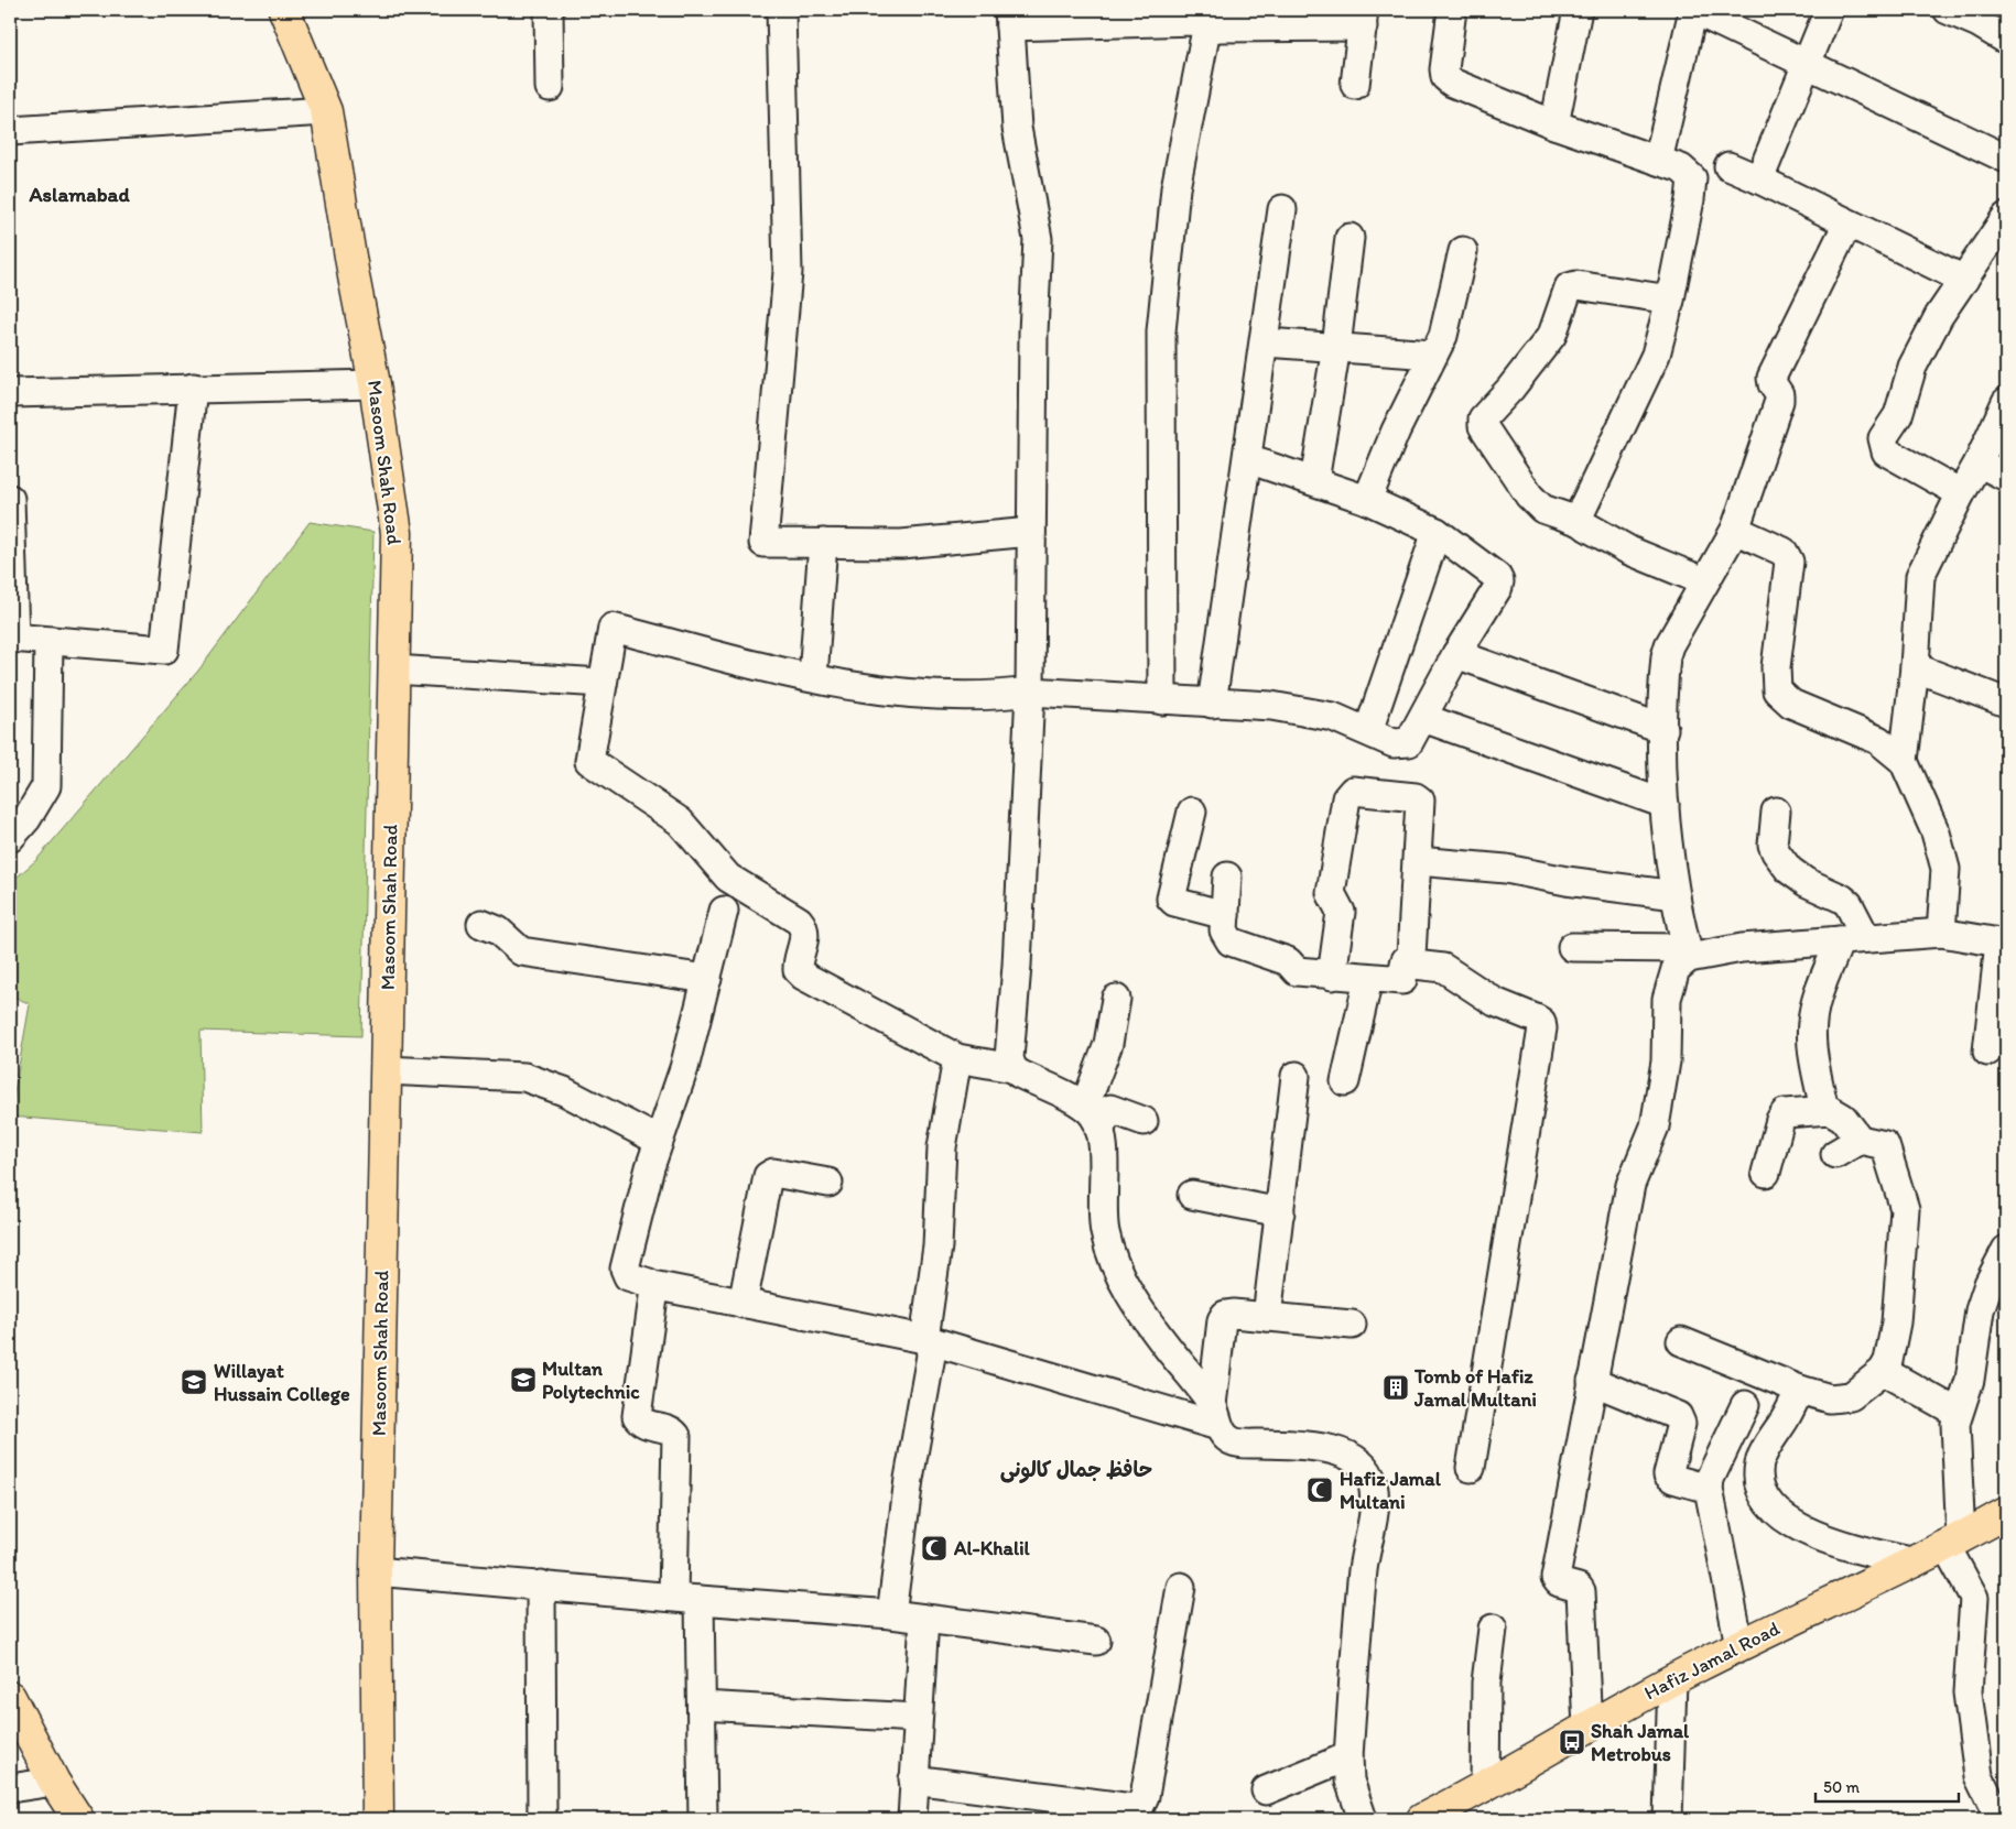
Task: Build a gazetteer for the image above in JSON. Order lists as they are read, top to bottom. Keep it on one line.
{"streets":{"main road":["Masoom Shah Road","Hafiz Jamal Road"]},"districts":["Aslamabad","حافظ جمال کالونی"],"places":{"school or university":["Multan Polytechnic","Willayat Hussain College"],"building":["Tomb of Hafiz Jamal Multani"],"mosque":["Hafiz Jamal Multani","Al-Khalil"],"bus stop":["Shah Jamal Metrobus"]},"scale_bar":"50 m"}
